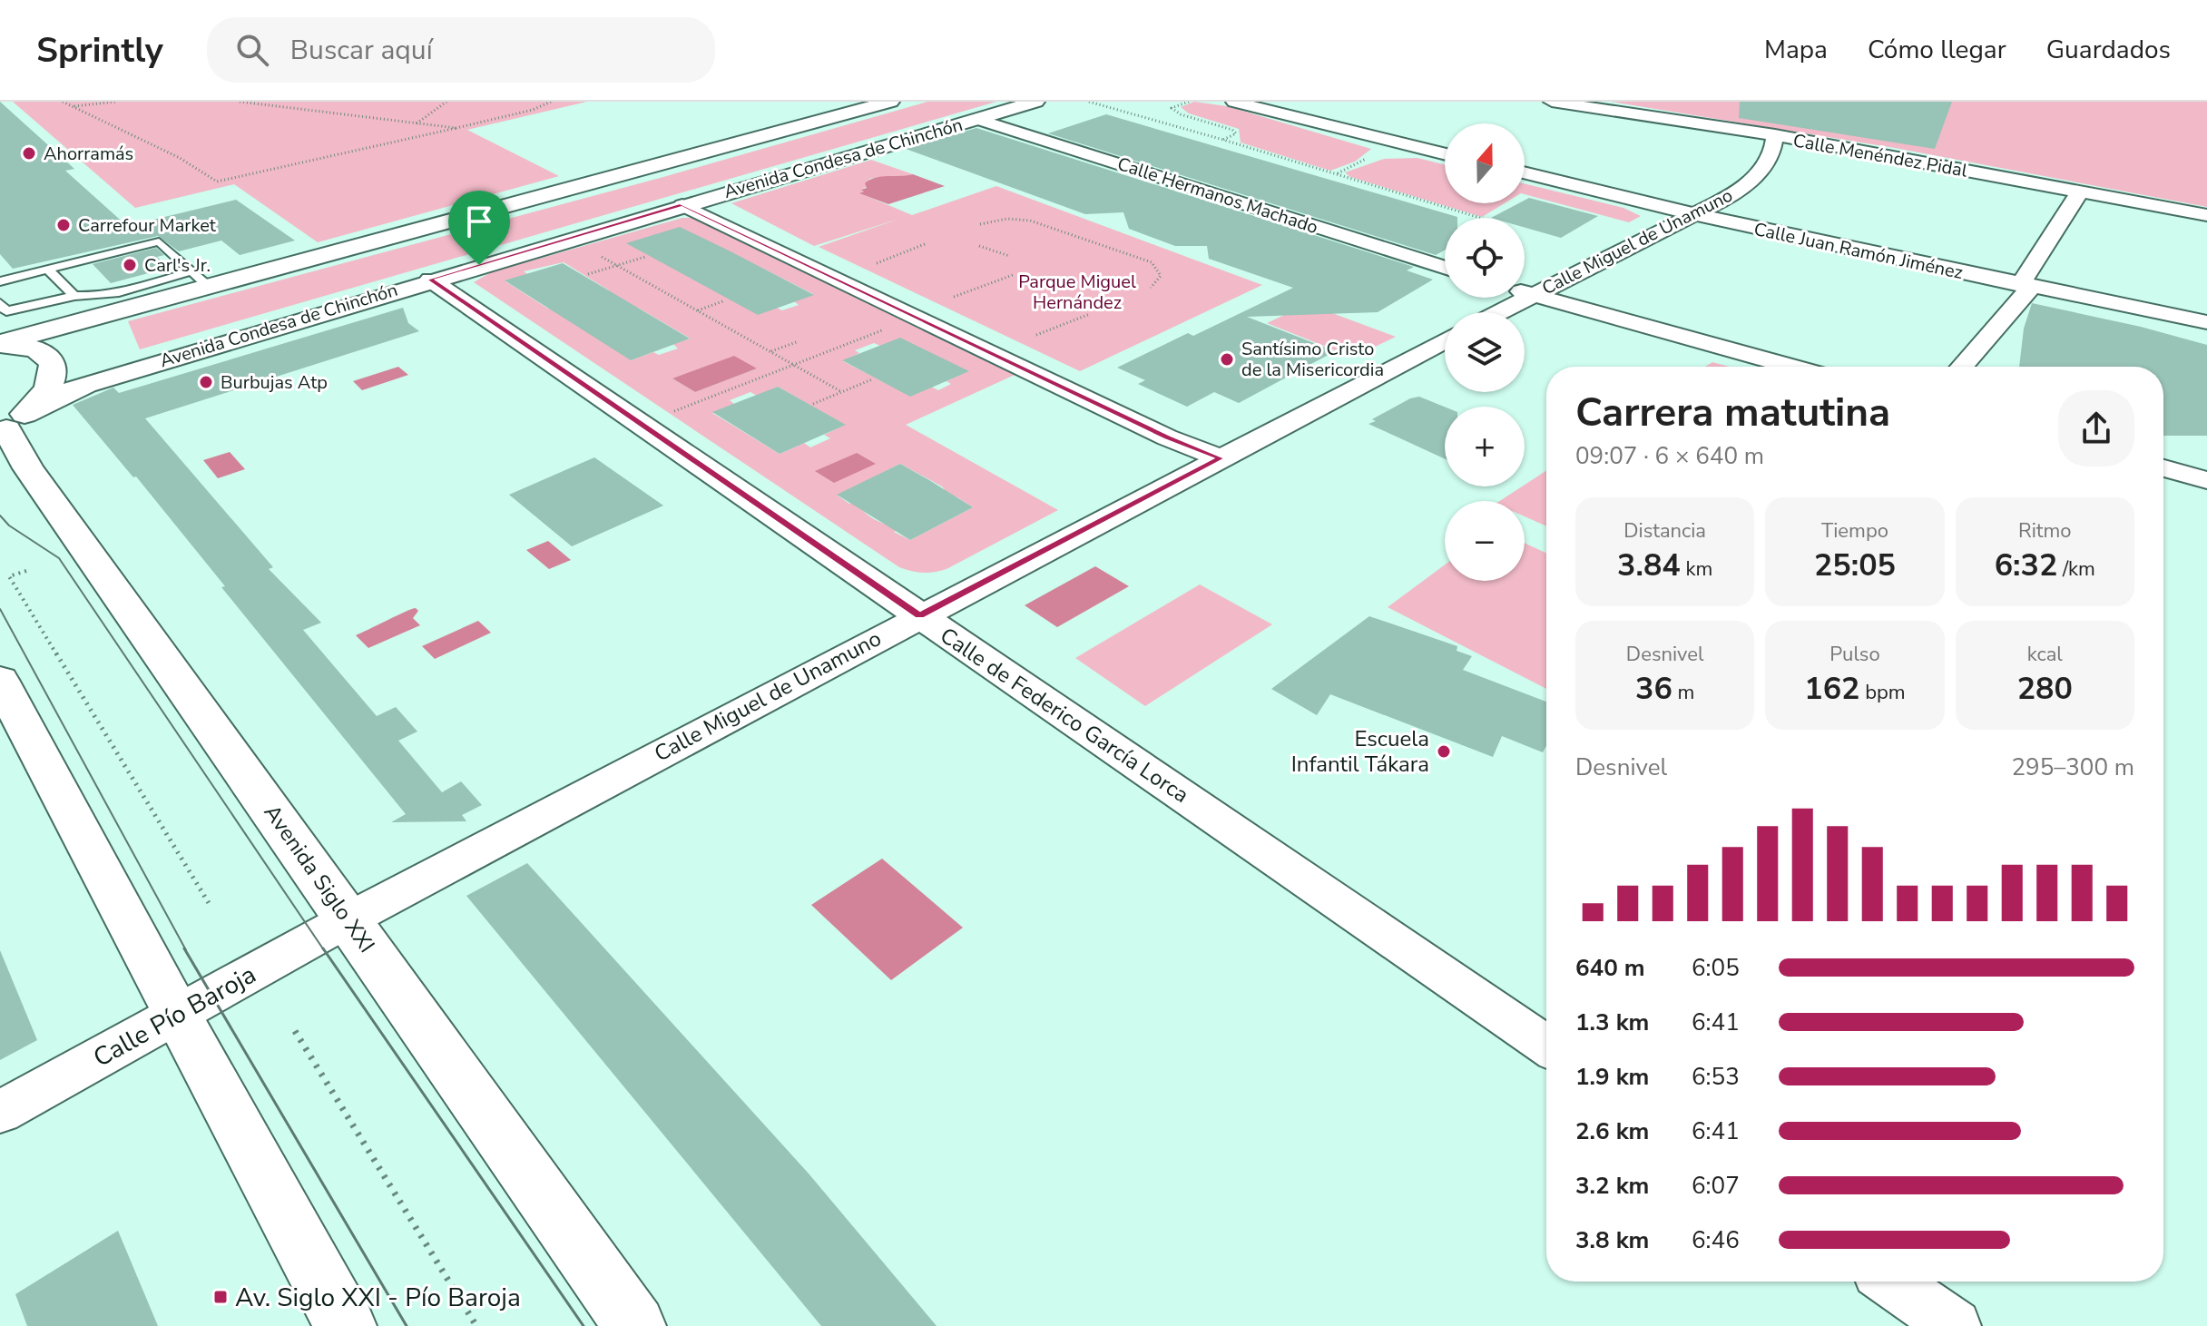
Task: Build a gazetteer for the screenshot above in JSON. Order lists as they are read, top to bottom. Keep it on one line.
{"streets":{"street":["Calle Menéndez Pidal","Avenida Condesa de Chinchón","Calle Hermanos Machado","Calle Miguel de Unamuno","Calle Juan Ramón Jiménez","Calle de Federico García Lorca","Avenida Siglo XXI","Calle Pío Baroja"]},"crossings":[["Calle Menéndez Pidal","Calle Miguel de Unamuno"],["Avenida Condesa de Chinchón","Calle Hermanos Machado"],["Avenida Condesa de Chinchón","Calle de Federico García Lorca"],["Avenida Condesa de Chinchón","Avenida Siglo XXI"],["Calle Miguel de Unamuno","Calle Juan Ramón Jiménez"],["Calle Miguel de Unamuno","Calle de Federico García Lorca"],["Calle Miguel de Unamuno","Avenida Siglo XXI"],["Calle Miguel de Unamuno","Calle Pío Baroja"],["Avenida Siglo XXI","Calle Pío Baroja"]],"parks":["Parque Miguel Hernández"],"places":{"other":["Ahorramás","Carrefour Market","Carl's Jr.","Santísimo Cristo de la Misericordia","Burbujas Atp","Escuela Infantil Tákara"],"transit":["Av. Siglo XXI - Pío Baroja"]},"north":"top","page":{"header":"Sprintly","search":"Buscar aquí","nav":["Mapa","Cómo llegar","Guardados"],"map_buttons":["+","−"],"heading":["Carrera matutina","09:07 · 6 × 640 m"],"stats":[["Distancia","3.84 km"],["Tiempo","25:05"],["Ritmo","6:32 /km"],["Desnivel","36 m"],["Pulso","162 bpm"],["kcal","280"]],"chart":["Desnivel","295–300 m"],"list":[{"name":"640 m","note":"6:05"},{"name":"1.3 km","note":"6:41"},{"name":"1.9 km","note":"6:53"},{"name":"2.6 km","note":"6:41"},{"name":"3.2 km","note":"6:07"},{"name":"3.8 km","note":"6:46"}]}}
